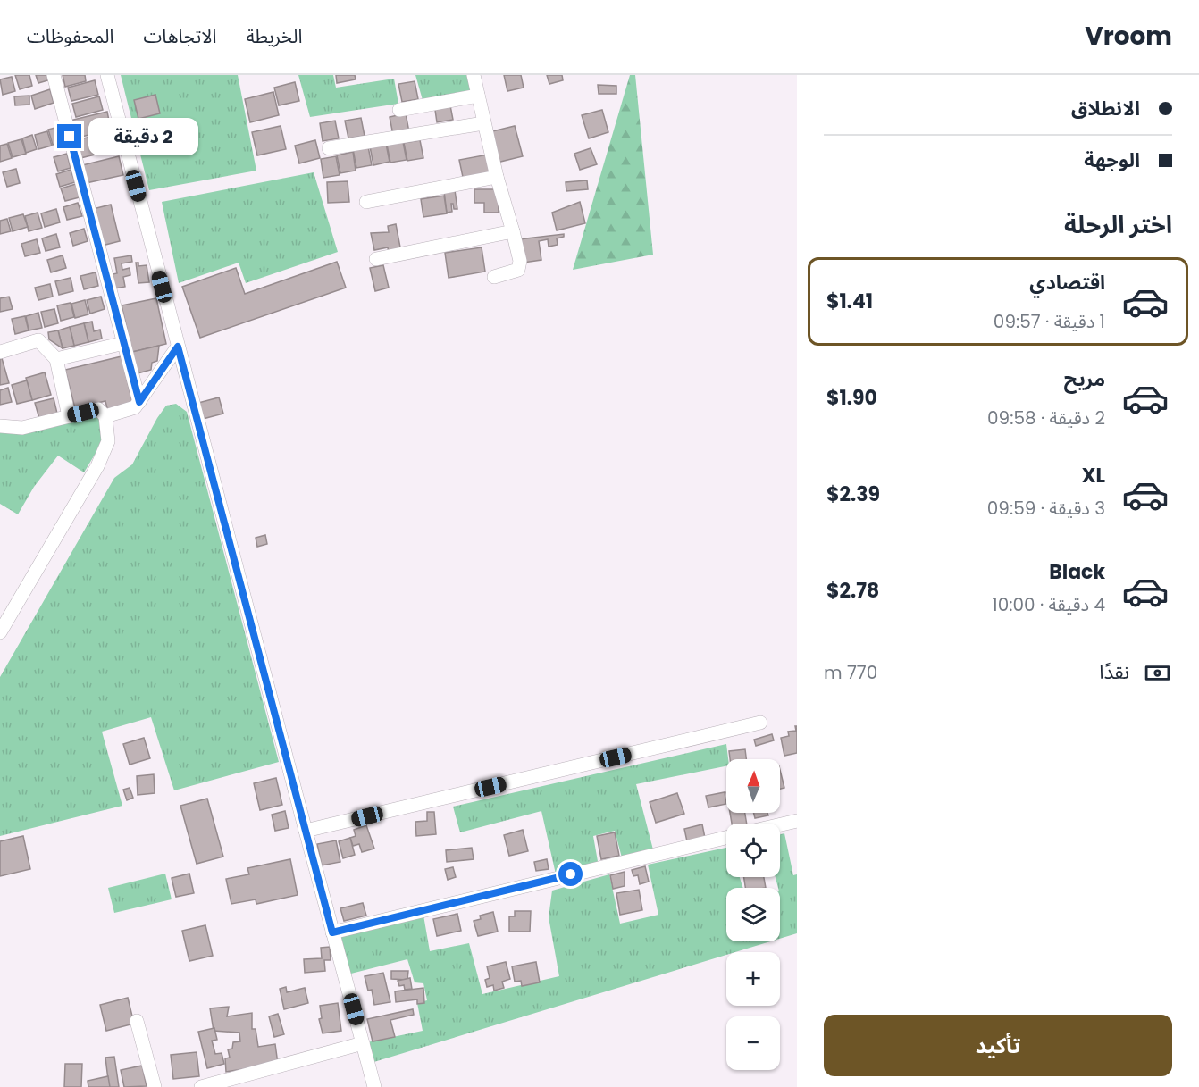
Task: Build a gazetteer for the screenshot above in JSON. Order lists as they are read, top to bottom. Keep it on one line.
{"north":"top","page":{"header":"Vroom","nav":["الخريطة","الاتجاهات","المحفوظات"],"banner":["الانطلاق","الوجهة"],"bubble":"2 دقيقة","heading":"اختر الرحلة","list":[{"name":"اقتصادي","note":"1 دقيقة · 09:57","value":"$1.41"},{"name":"مريح","note":"2 دقيقة · 09:58","value":"$1.90"},{"name":"XL","note":"3 دقيقة · 09:59","value":"$2.39"},{"name":"Black","note":"4 دقيقة · 10:00","value":"$2.78"}],"pay":["نقدًا","770 m"],"map_buttons":["+","−"],"buttons":"تأكيد"}}
